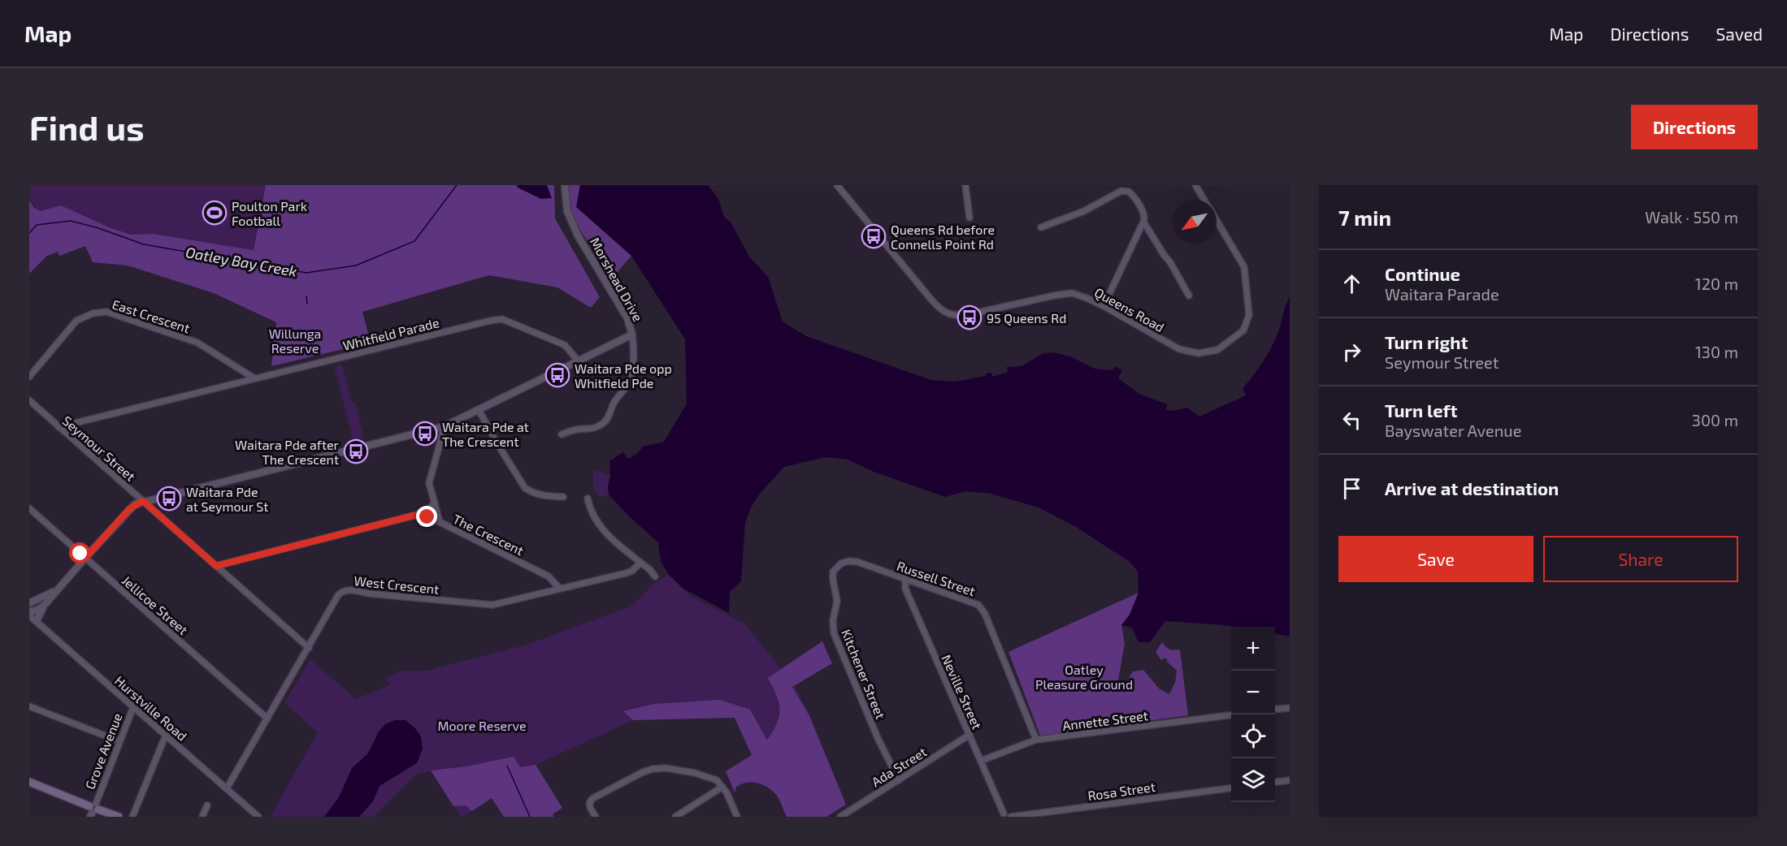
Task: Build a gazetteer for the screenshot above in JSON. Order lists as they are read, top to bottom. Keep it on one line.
{"streets":{"street":["Morshead Drive","Queens Road","East Crescent","Whitfield Parade","Seymour Street","The Crescent","Russell Street","West Crescent","Jellicoe Street","Kitchener Street","Neville Street","Hurstville Road","Annette Street","Grove Avenue","Ada Street","Rosa Street"]},"crossings":[["East Crescent","Whitfield Parade"],["Whitfield Parade","Seymour Street"],["Seymour Street","West Crescent"],["The Crescent","West Crescent"],["Russell Street","Kitchener Street"],["Russell Street","Neville Street"],["Russell Street","Annette Street"],["West Crescent","Jellicoe Street"],["West Crescent","Hurstville Road"],["Kitchener Street","Ada Street"],["Neville Street","Annette Street"],["Neville Street","Ada Street"],["Hurstville Road","Grove Avenue"]],"water":["Oatley Bay Creek"],"parks":["Willunga Reserve","Oatley Pleasure Ground","Moore Reserve"],"places":{"sports":["Poulton Park Football"],"bus stop":["Queens Rd before Connells Point Rd","95 Queens Rd","Waitara Pde opp Whitfield Pde","Waitara Pde at The Crescent","Waitara Pde after The Crescent","Waitara Pde at Seymour St"]},"north":"bottom left","page":{"header":"Map","nav":["Map","Directions","Saved"],"buttons":["Directions",["Save","Share"]],"title":"Find us","heading":["7 min","Walk · 550 m"],"list":[["Continue","Waitara Parade","120 m"],["Turn right","Seymour Street","130 m"],["Turn left","Bayswater Avenue","300 m"],"Arrive at destination"],"map_buttons":["+","−"]}}
